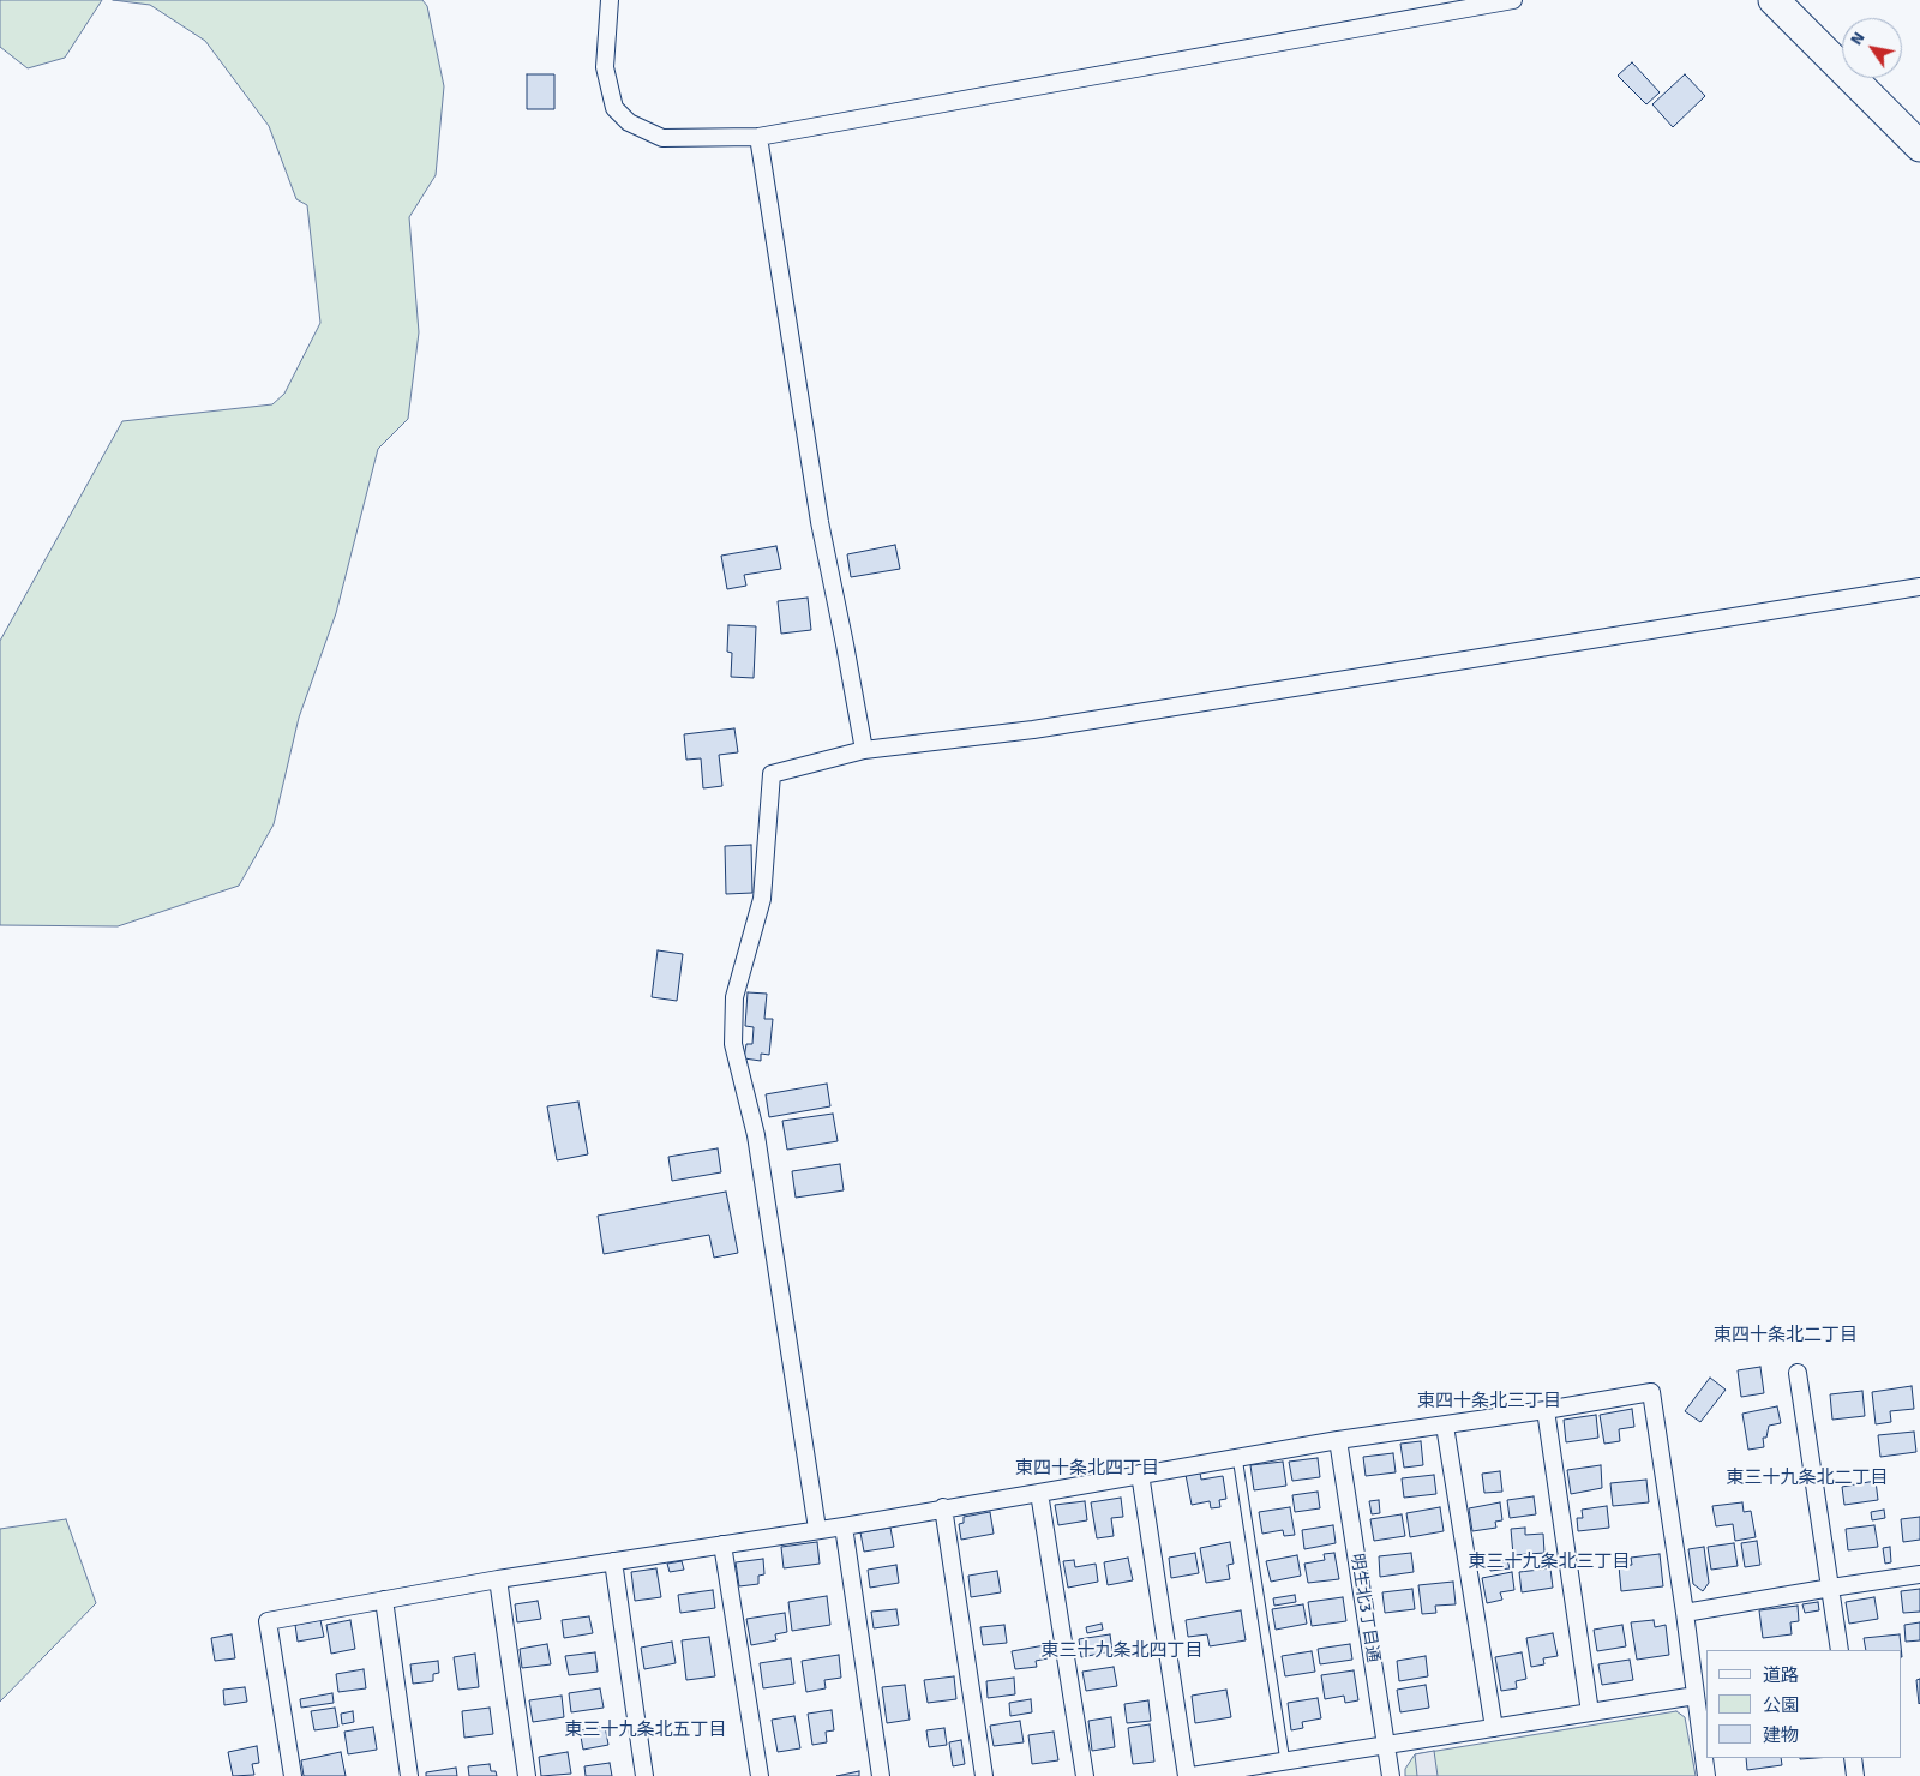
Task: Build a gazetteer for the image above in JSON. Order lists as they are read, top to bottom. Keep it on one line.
{"streets":{"street":["明生北3丁目通"]},"districts":["東四十条北二丁目","東四十条北三丁目","東四十条北四丁目","東三十九条北二丁目","東三十九条北三丁目","東三十九条北四丁目","東三十九条北五丁目"],"legend":["道路","公園","建物"],"north":"top left"}
